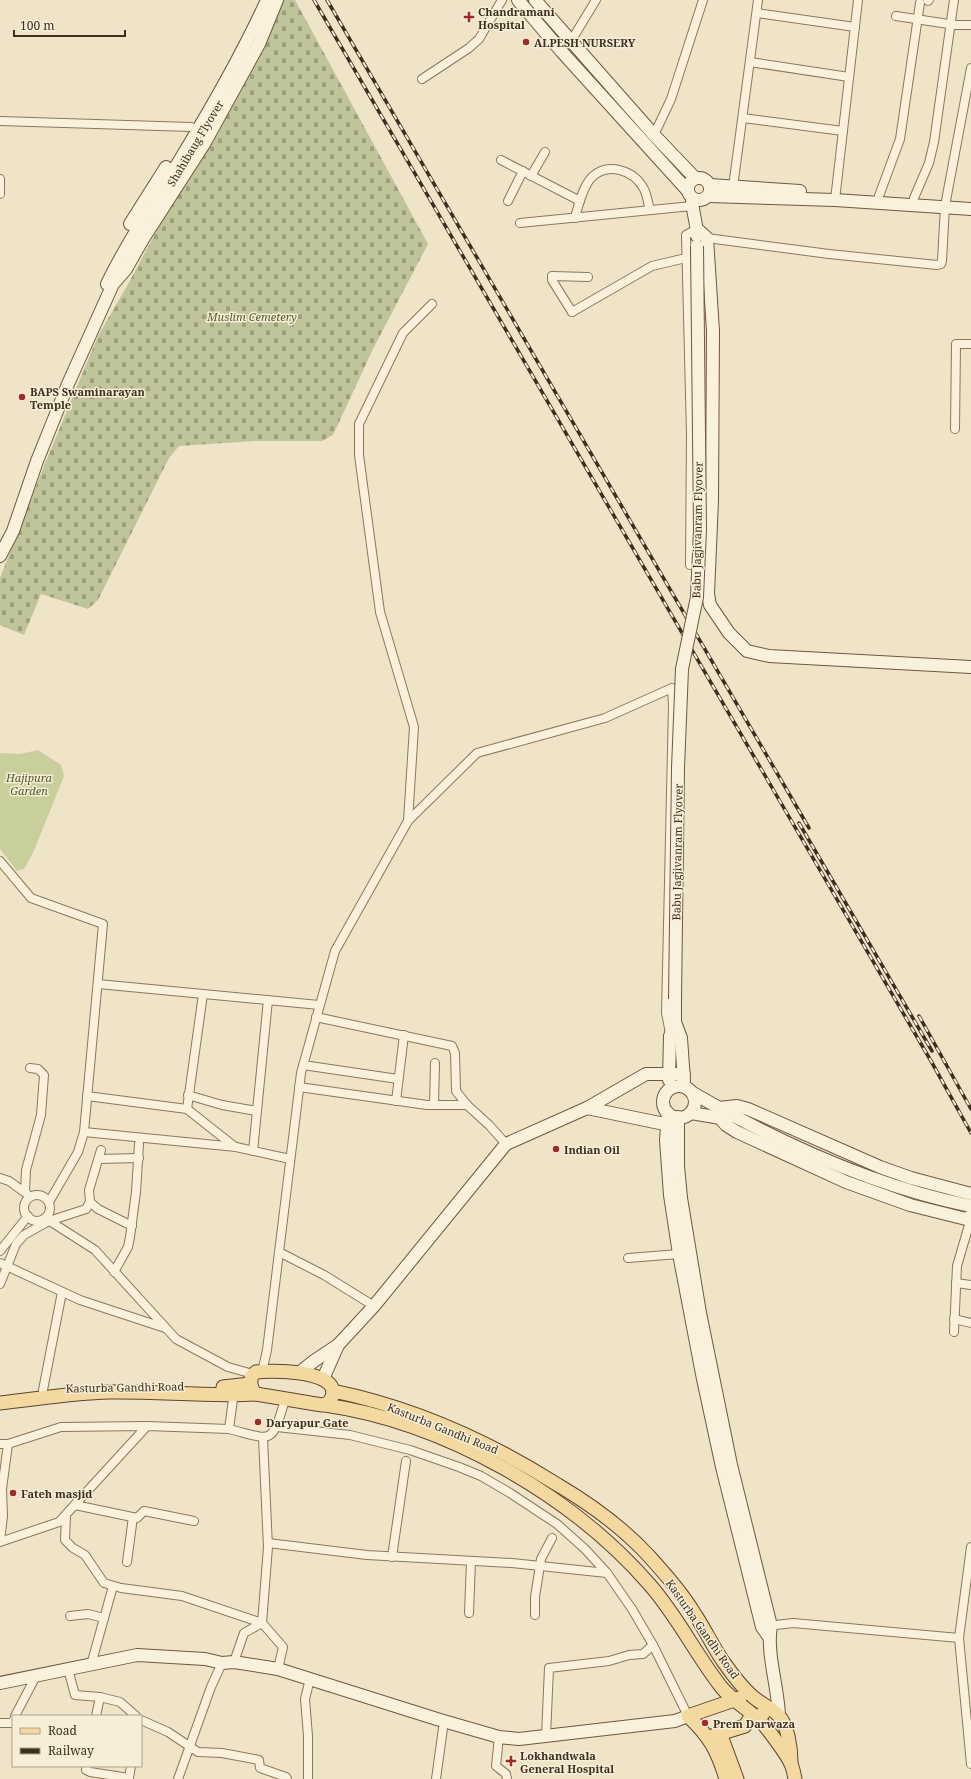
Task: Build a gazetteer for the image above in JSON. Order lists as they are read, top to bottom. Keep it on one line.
{"streets":{"main road":["Kasturba Gandhi Road"],"street":["Shahibaug Flyover","Babu Jagjivanram Flyover"]},"parks":["Muslim Cemetery","Hajipura Garden"],"places":{"health":["Chandramani Hospital","Lokhandwala General Hospital"],"other":["ALPESH NURSERY","BAPS Swaminarayan Temple","Indian Oil","Daryapur Gate","Fateh masjid","Prem Darwaza"]},"legend":["Road","Railway"],"scale_bar":"100 m"}
